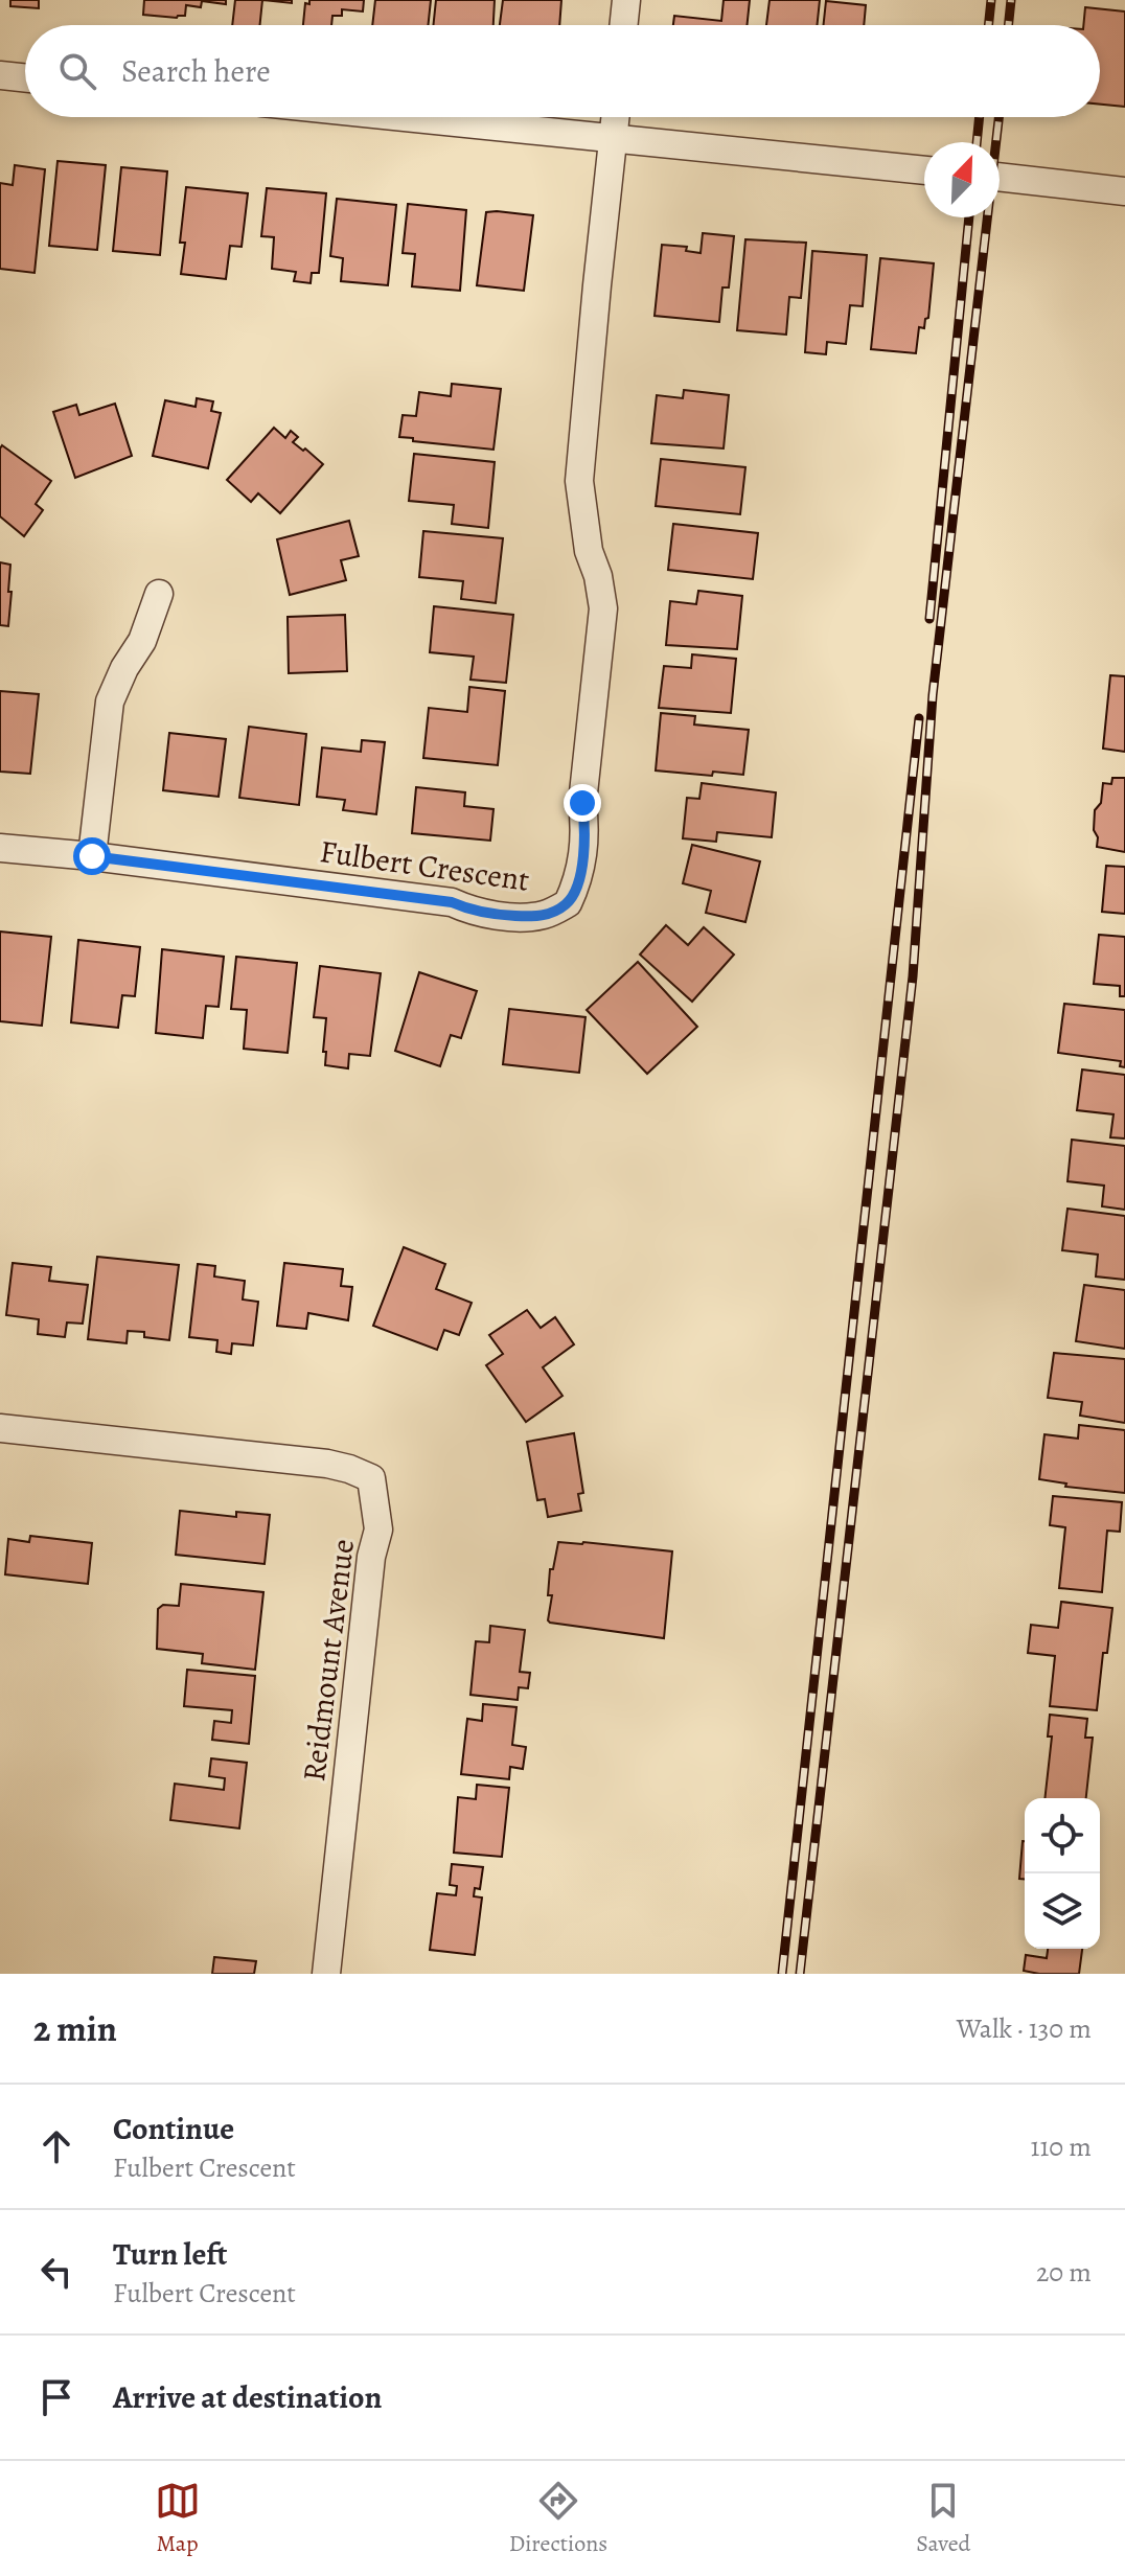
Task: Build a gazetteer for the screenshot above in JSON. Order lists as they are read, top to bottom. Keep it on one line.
{"streets":{"street":["Fulbert Crescent","Reidmount Avenue"]},"north":"top right","page":{"search":"Search here","heading":["2 min","Walk · 130 m"],"list":[["Continue","Fulbert Crescent","110 m"],["Turn left","Fulbert Crescent","20 m"],"Arrive at destination"],"nav":["Map","Directions","Saved"]}}
